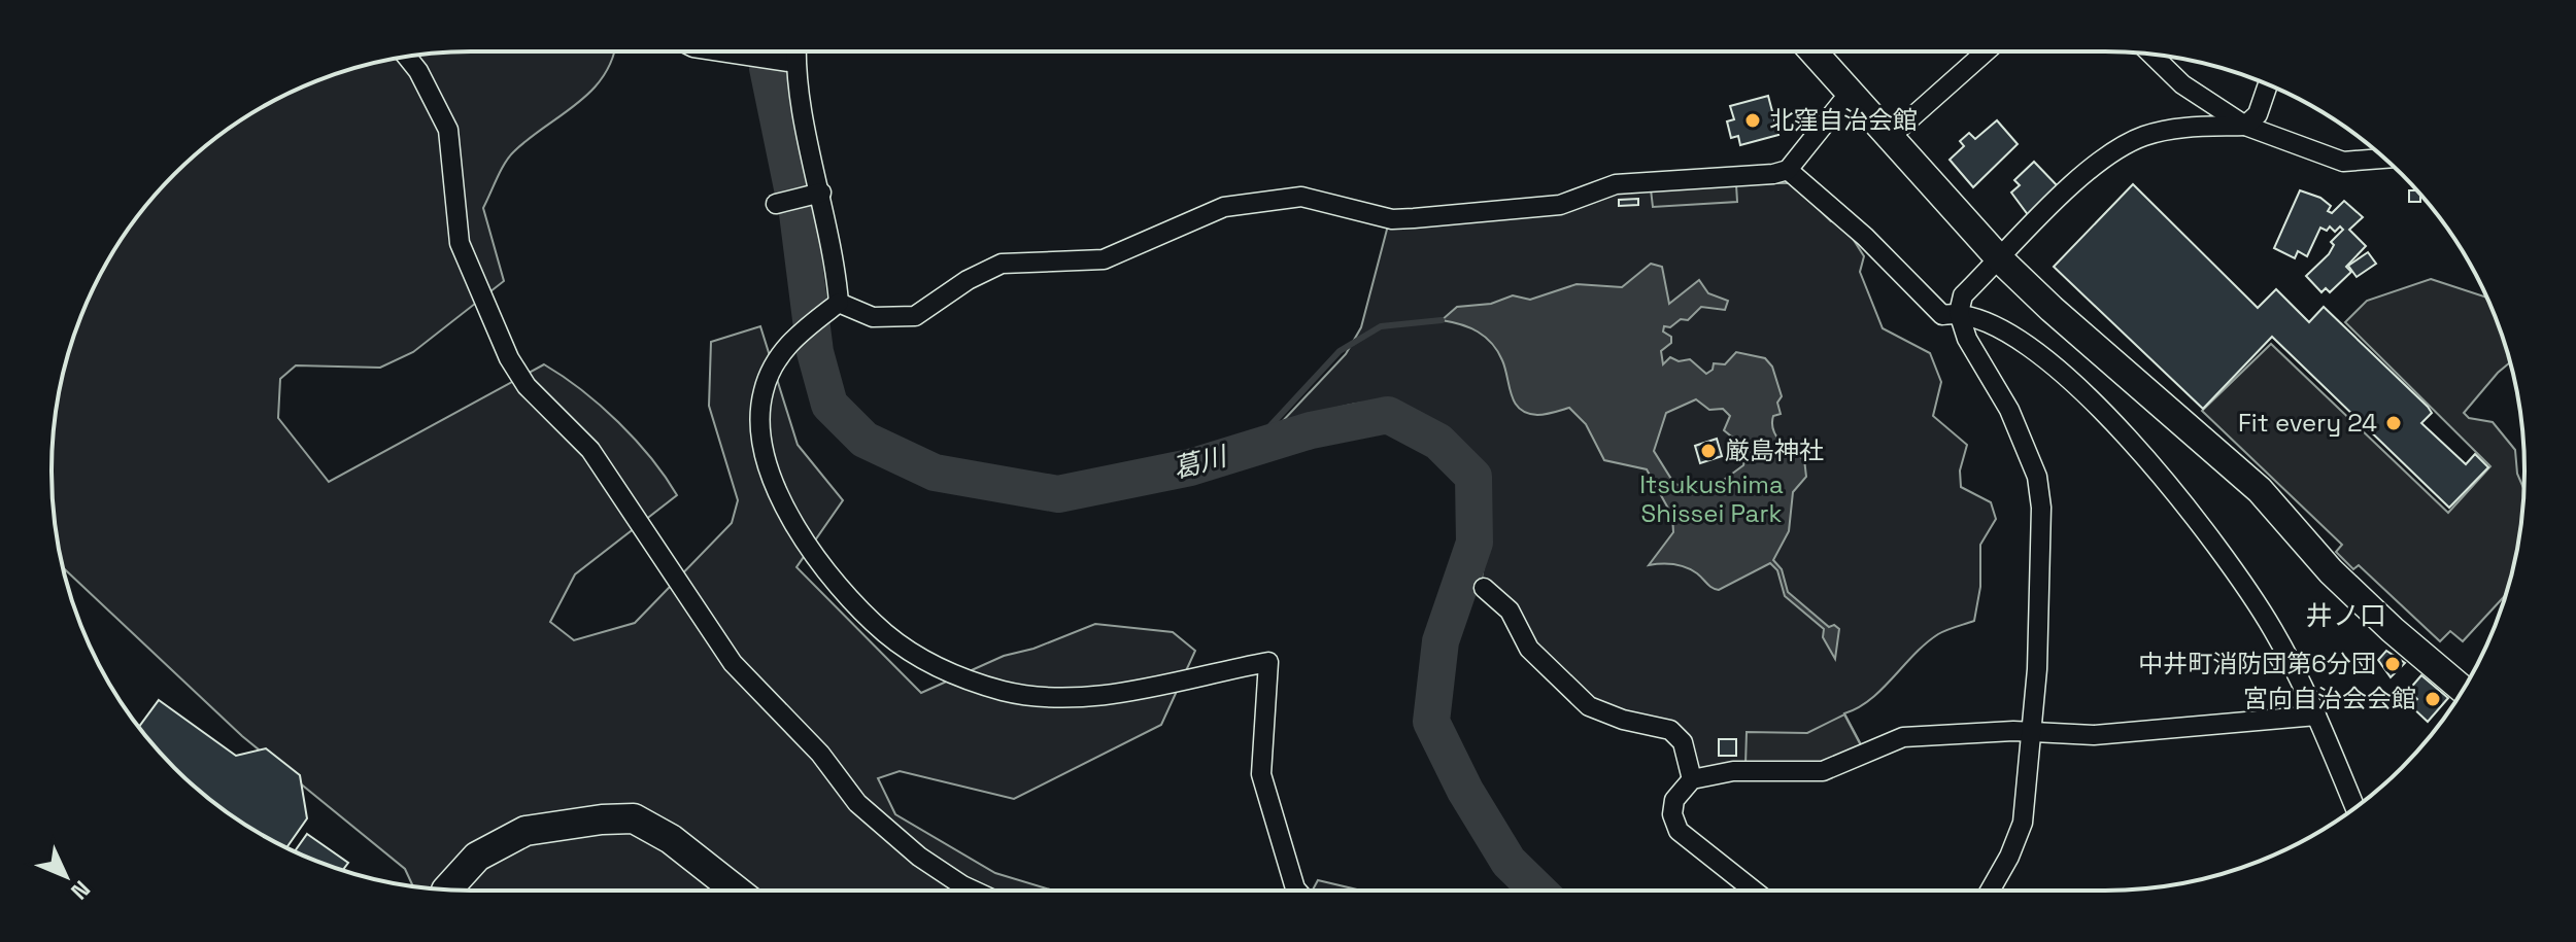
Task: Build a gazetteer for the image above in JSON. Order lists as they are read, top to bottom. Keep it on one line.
{"districts":["井ノ口"],"water":["葛川"],"parks":["Itsukushima Shissei Park"],"places":["北窪自治会館","Fit every 24","厳島神社","中井町消防団第6分団","宮向自治会会館"],"north":"bottom right"}
